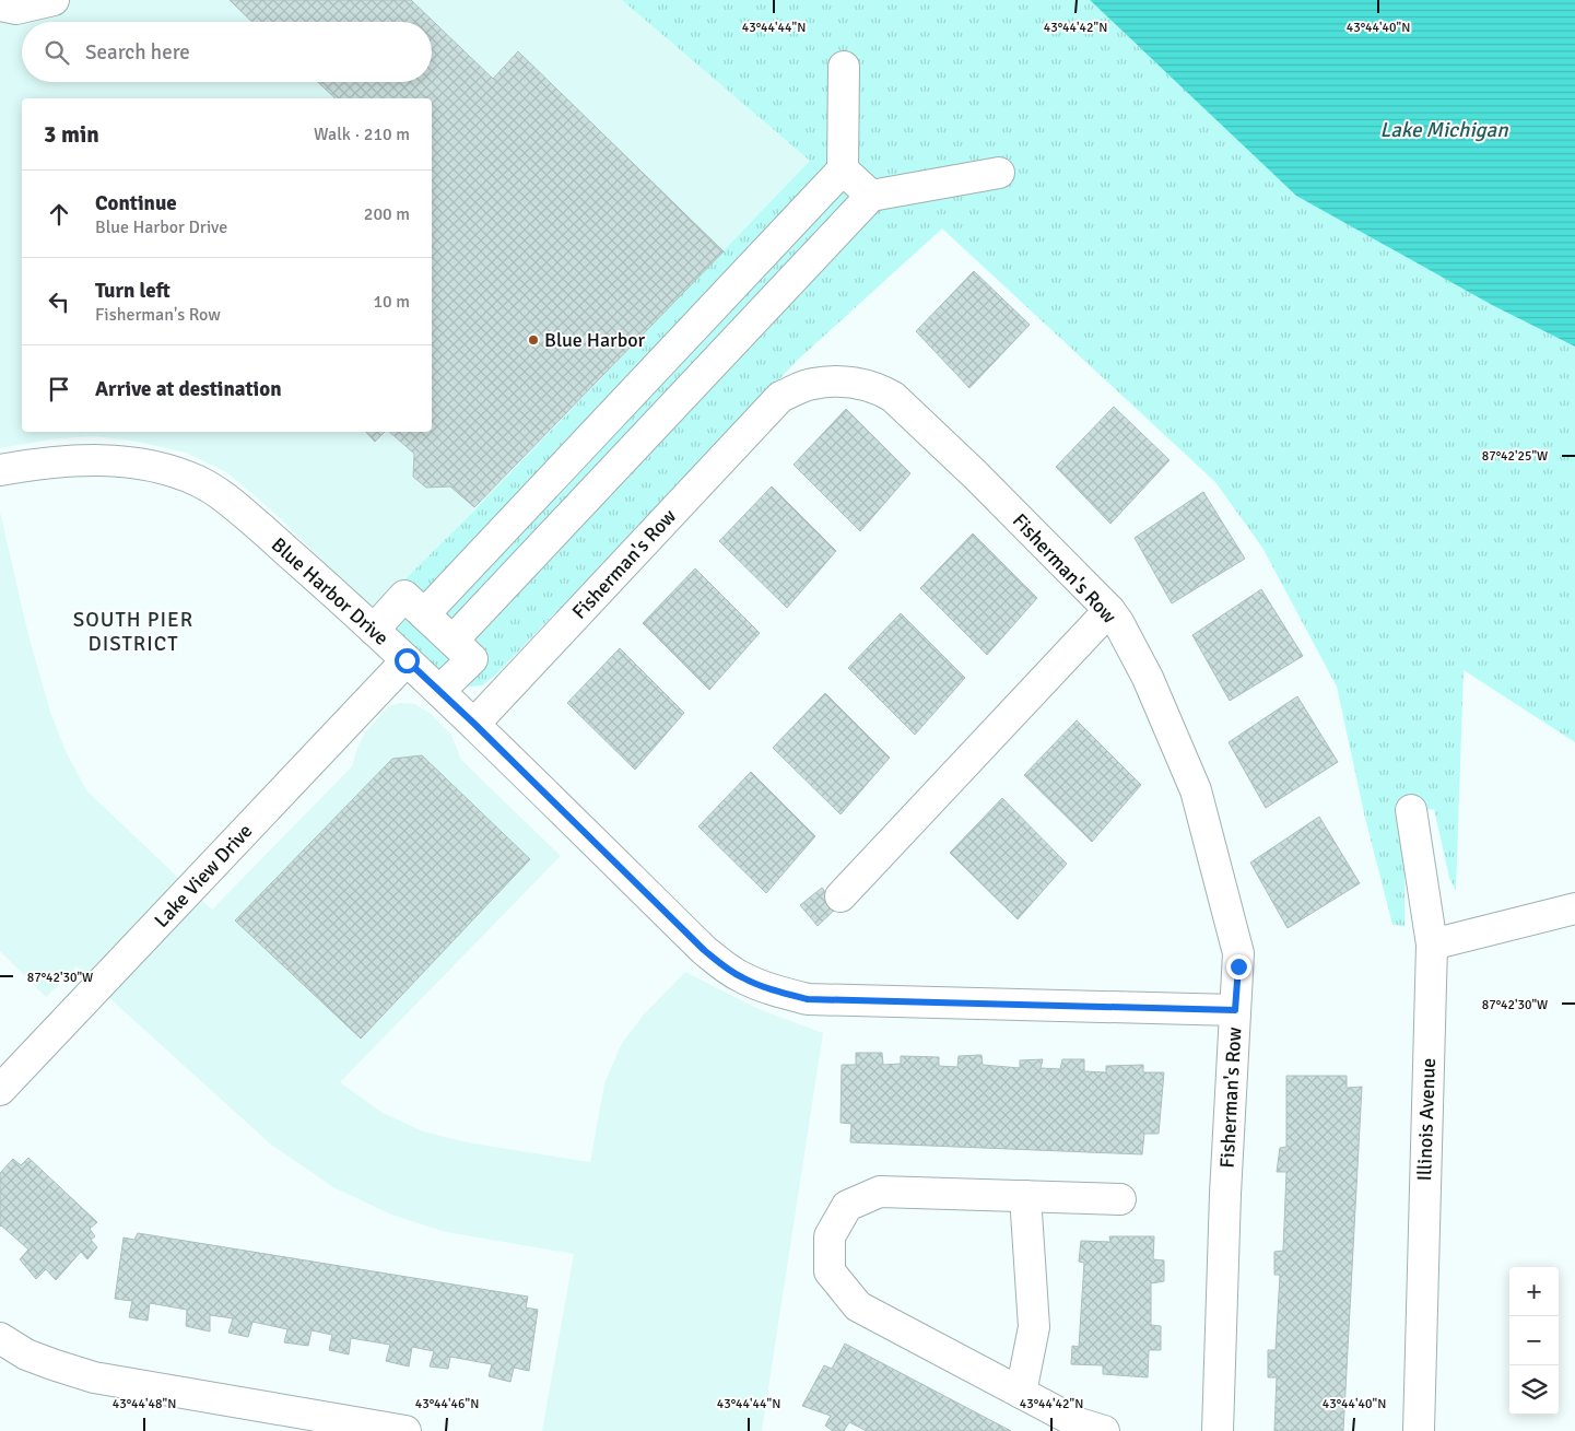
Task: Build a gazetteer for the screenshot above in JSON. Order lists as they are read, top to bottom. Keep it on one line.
{"streets":{"street":["Fisherman's Row","Blue Harbor Drive","Lake View Drive","Illinois Avenue"]},"crossings":[["Fisherman's Row","Blue Harbor Drive"],["Blue Harbor Drive","Lake View Drive"]],"districts":["SOUTH PIER DISTRICT"],"water":["Lake Michigan"],"places":["Blue Harbor"],"page":{"search":"Search here","heading":["3 min","Walk · 210 m"],"list":[["Continue","Blue Harbor Drive","200 m"],["Turn left","Fisherman's Row","10 m"],"Arrive at destination"],"map_buttons":["+","−"]},"coordinates":["43°44'44\"N","43°44'42\"N","43°44'40\"N","87°42'25\"W","87°42'30\"W","43°44'48\"N","43°44'46\"N"]}
